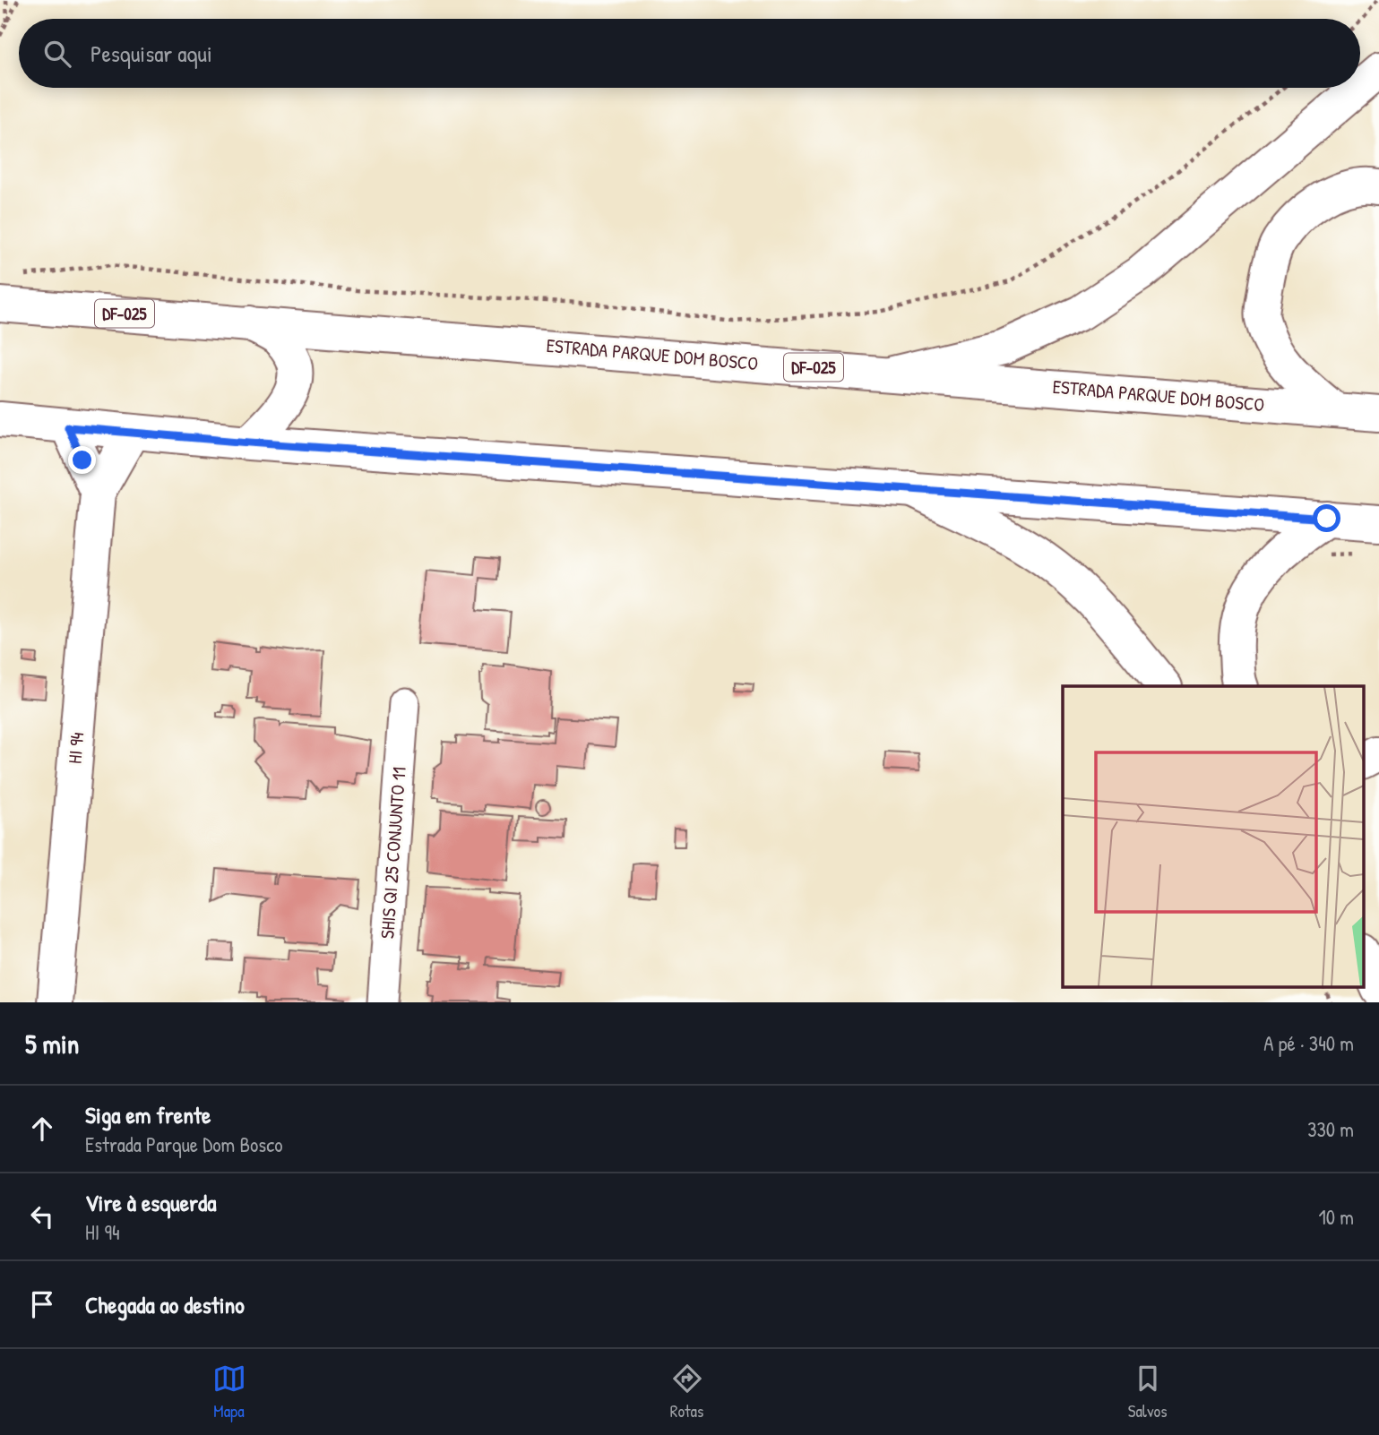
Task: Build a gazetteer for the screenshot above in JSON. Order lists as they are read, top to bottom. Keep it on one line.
{"streets":{"main road":["DF-025","ESTRADA PARQUE DOM BOSCO","HI 94"],"street":["SHIS QI 25 CONJUNTO 11"]},"page":{"search":"Pesquisar aqui","heading":["5 min","A pé · 340 m"],"list":[["Siga em frente","Estrada Parque Dom Bosco","330 m"],["Vire à esquerda","HI 94","10 m"],"Chegada ao destino"],"nav":["Mapa","Rotas","Salvos"]}}
